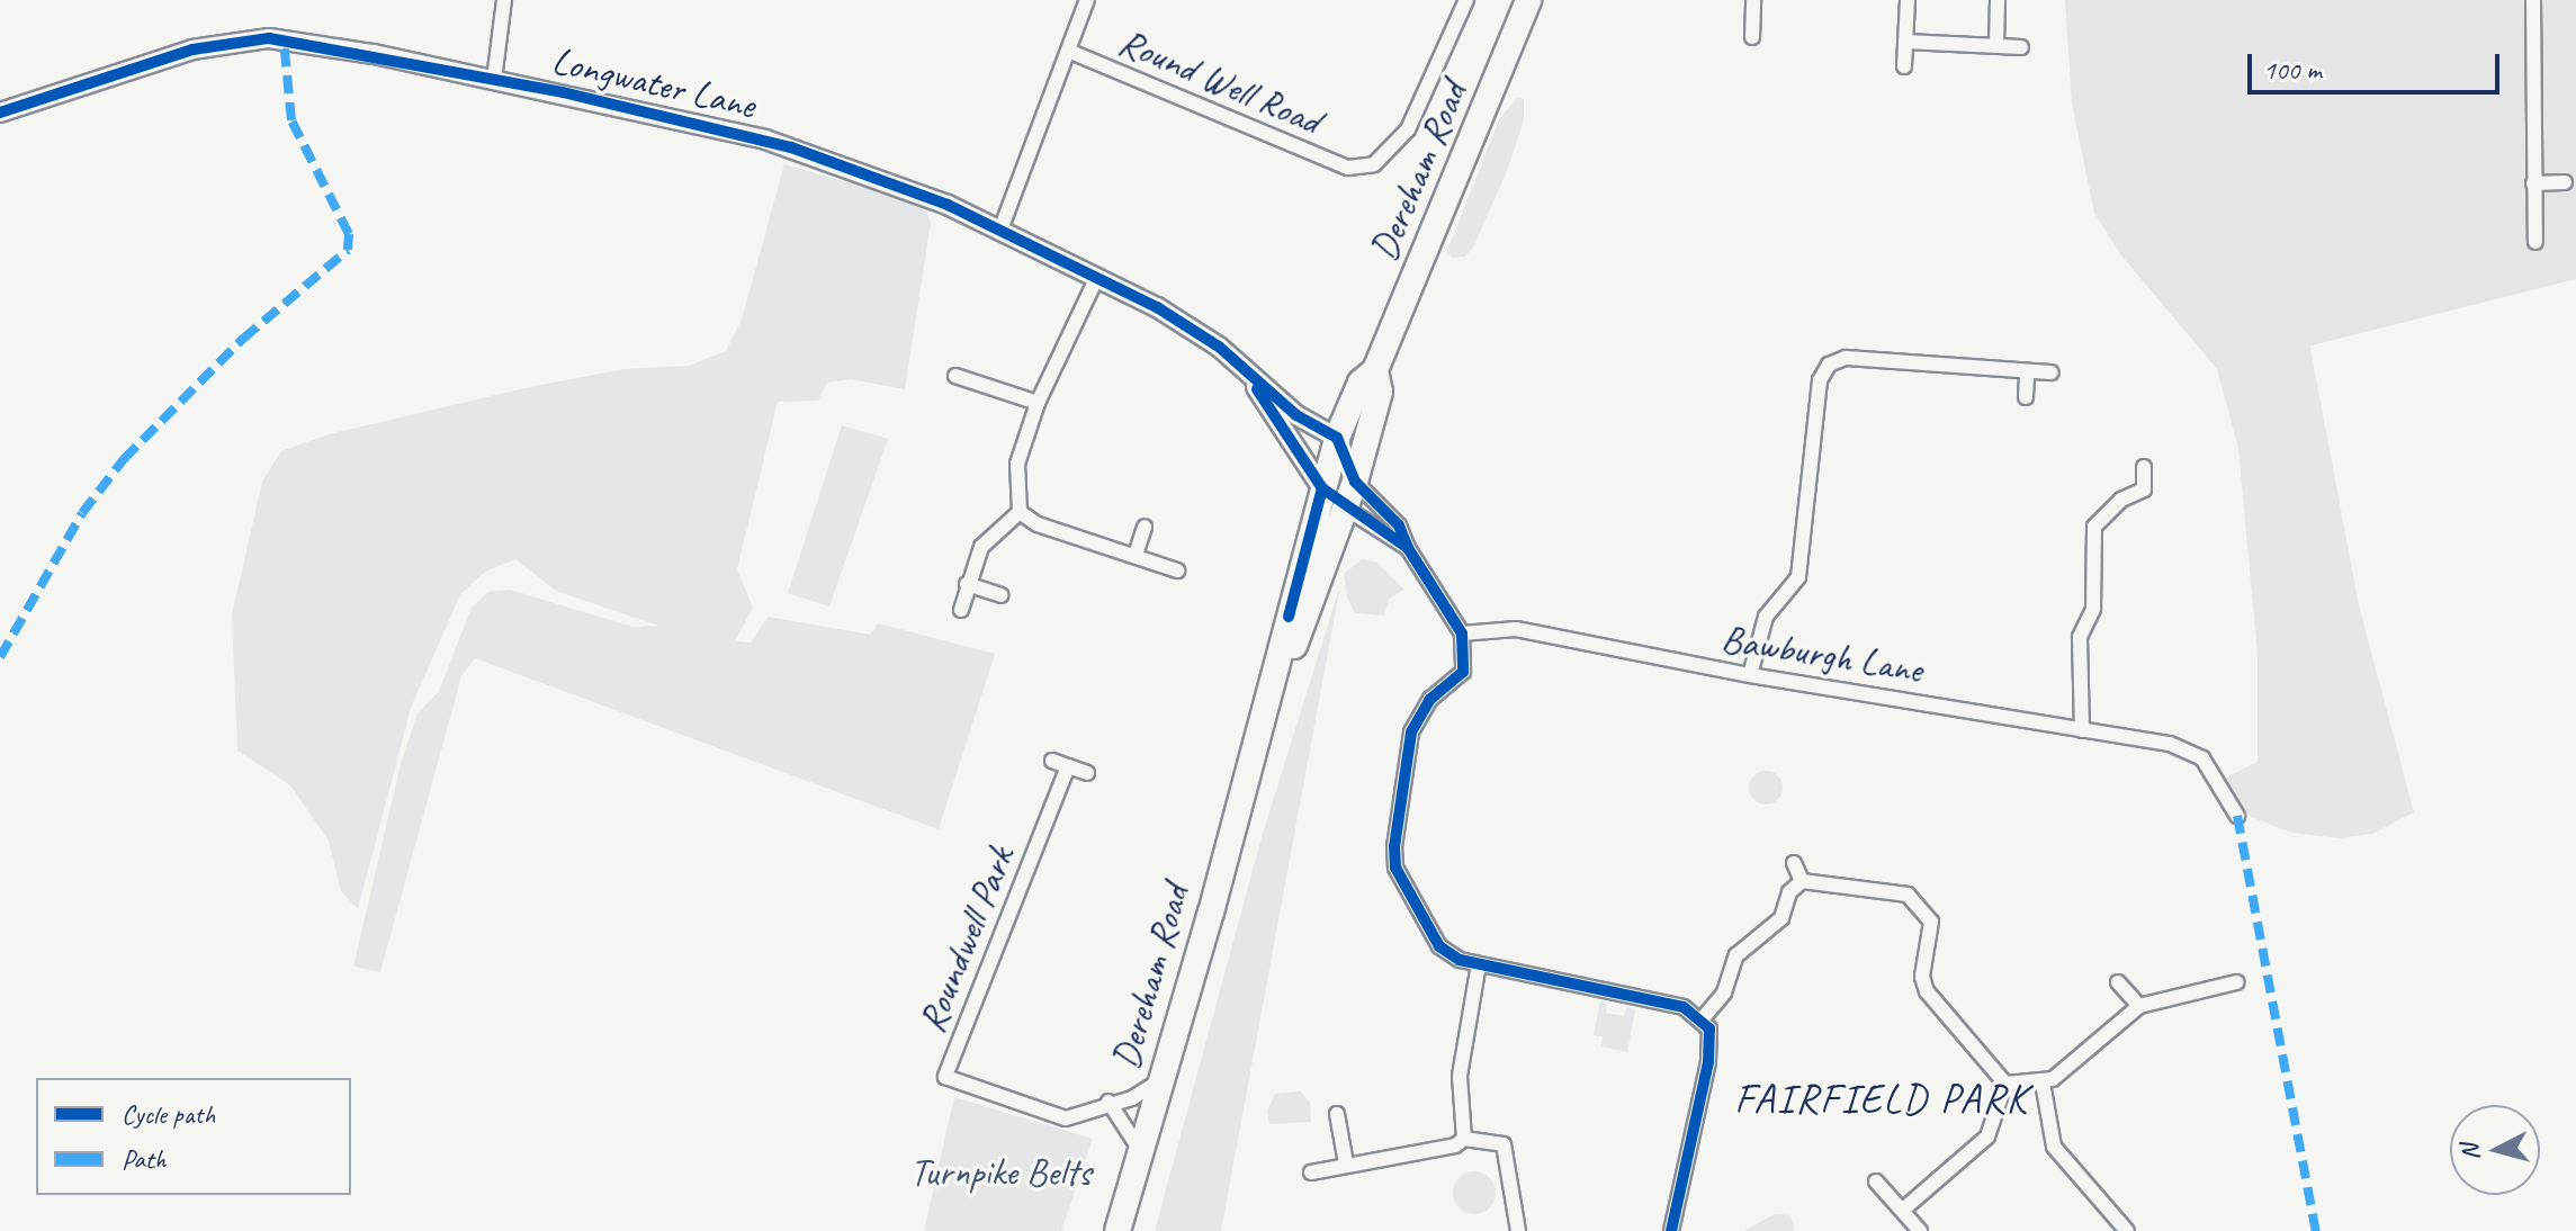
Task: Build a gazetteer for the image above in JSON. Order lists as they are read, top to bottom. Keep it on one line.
{"streets":{"highway":["Dereham Road"],"street":["Round Well Road","Longwater Lane","Bawburgh Lane","Roundwell Park"]},"crossings":[["Round Well Road","Dereham Road"],["Longwater Lane","Dereham Road"],["Dereham Road","Roundwell Park"]],"districts":["FAIRFIELD PARK"],"parks":["Turnpike Belts"],"legend":["Cycle path","Path"],"scale_bar":"100 m","north":"left"}
